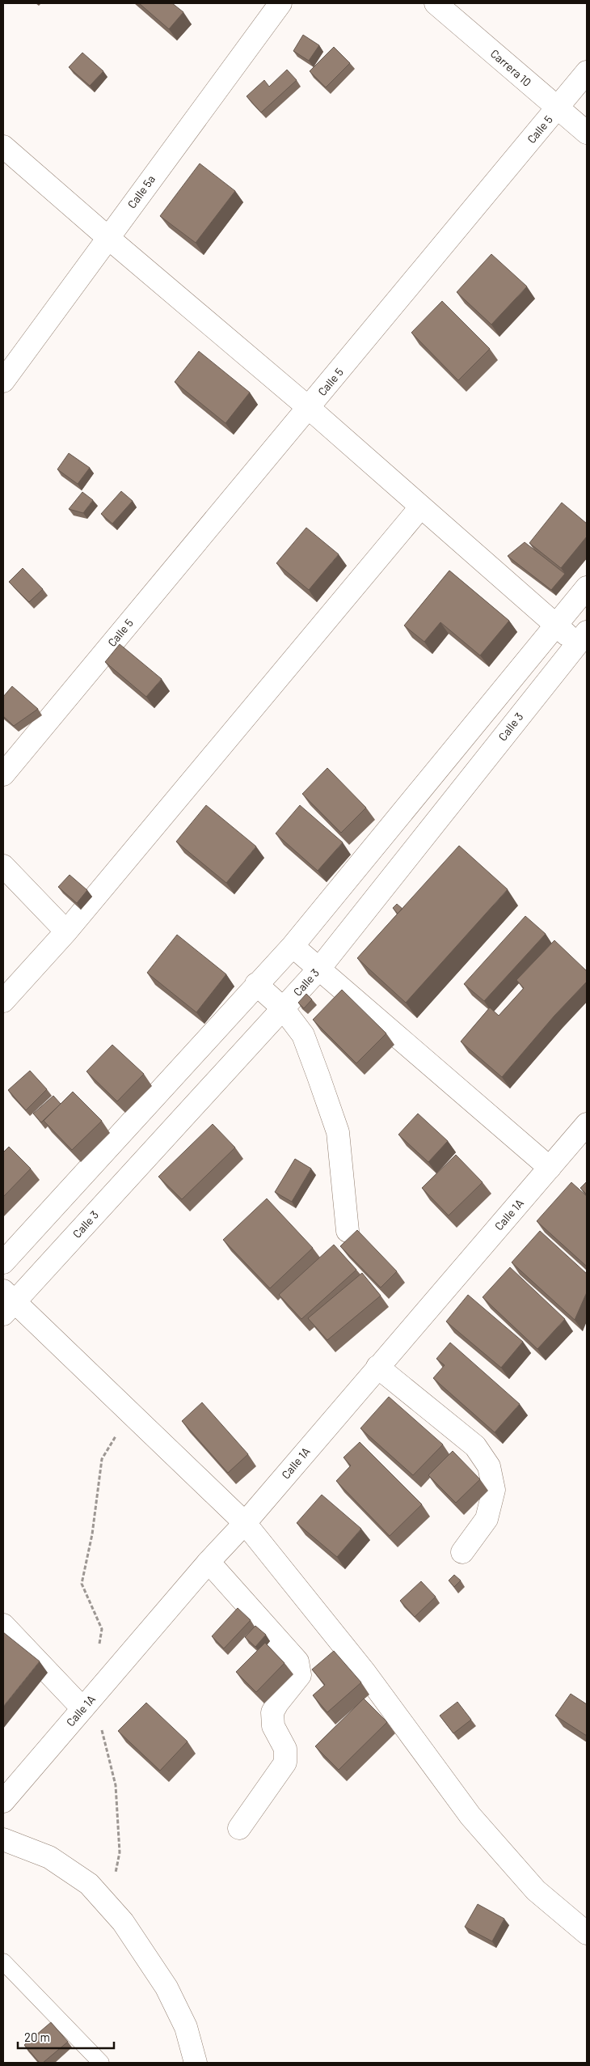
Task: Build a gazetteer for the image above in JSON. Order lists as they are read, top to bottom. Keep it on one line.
{"streets":{"street":["Carrera 10","Calle 5","Calle 5a","Calle 3","Calle 1A"]},"crossings":[["Carrera 10","Calle 5"]],"scale_bar":"20 m"}
